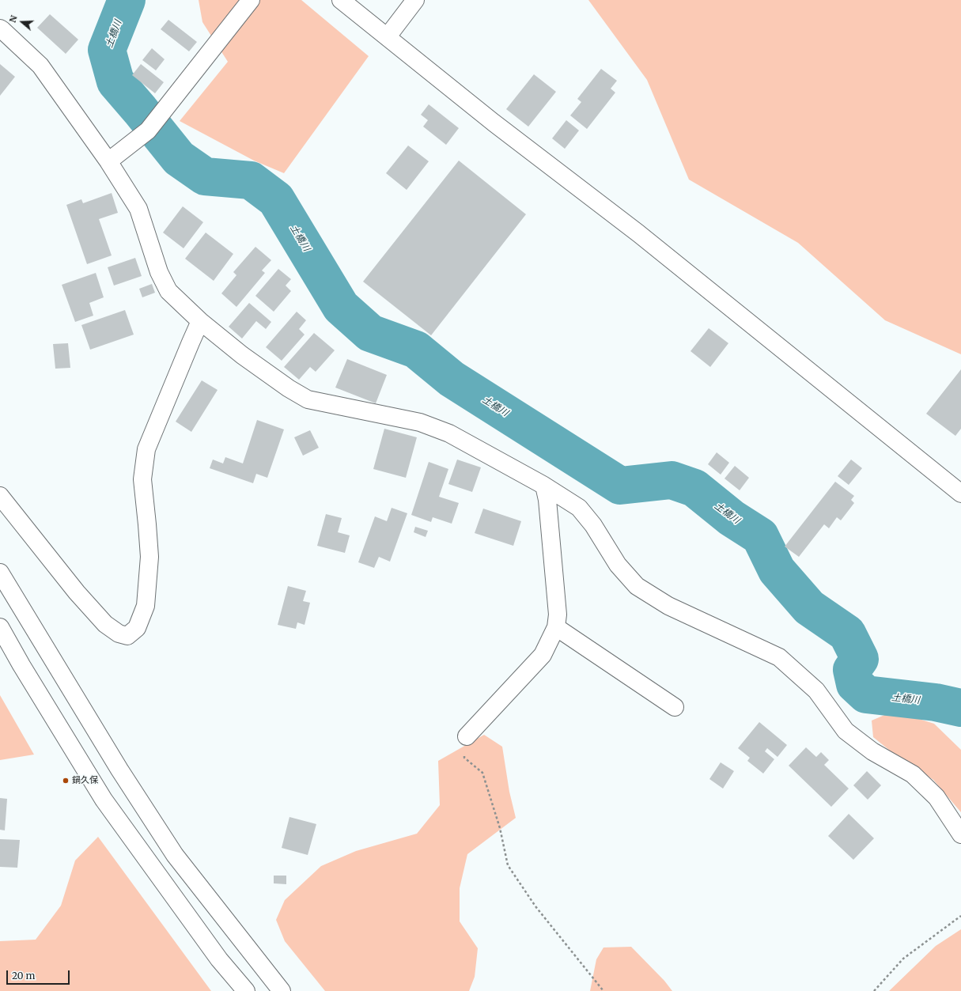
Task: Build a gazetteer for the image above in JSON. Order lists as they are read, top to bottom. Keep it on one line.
{"water":["土橋川"],"places":["鍋久保"],"scale_bar":"20 m","north":"left"}
